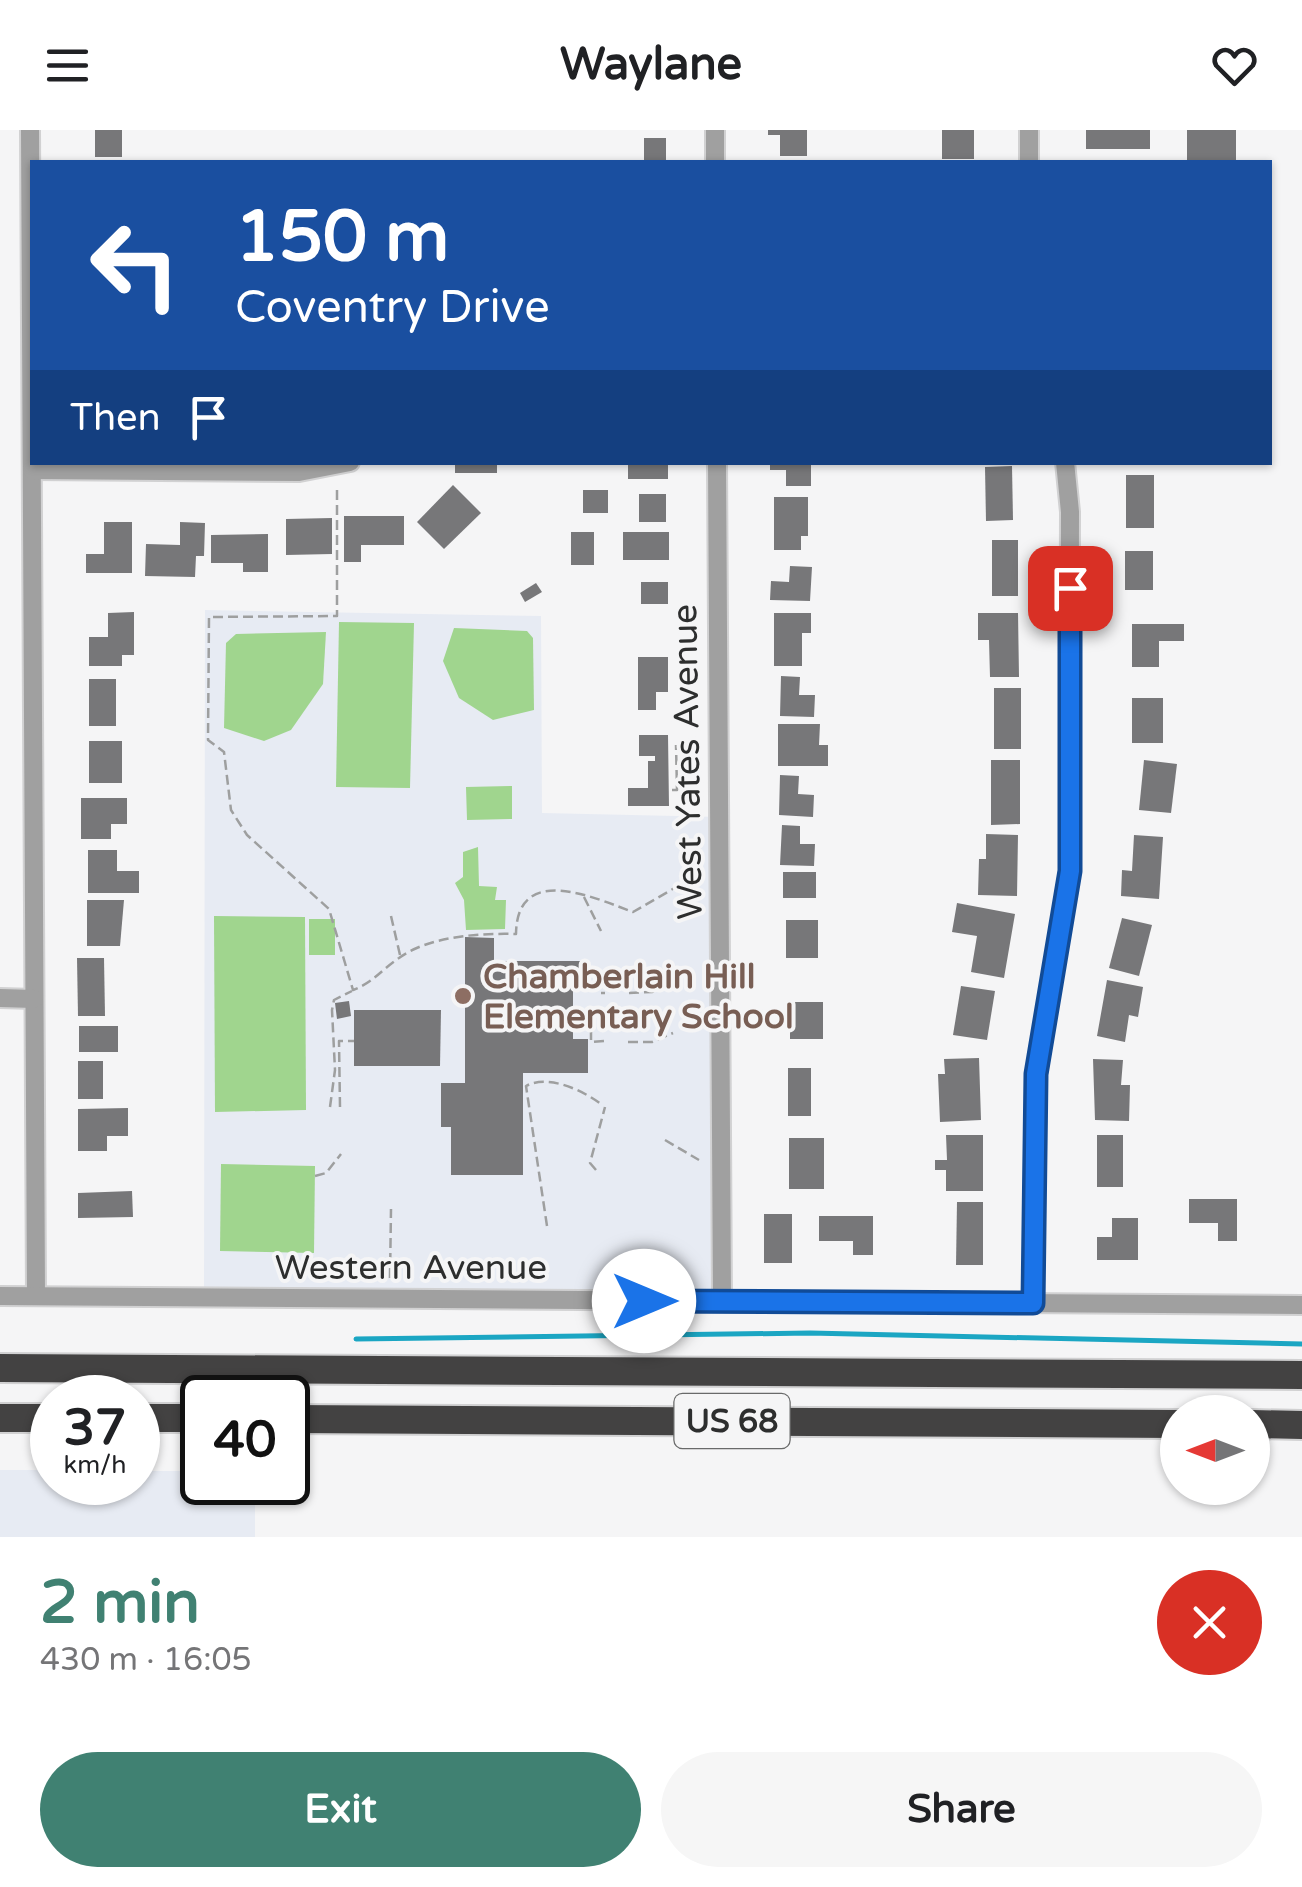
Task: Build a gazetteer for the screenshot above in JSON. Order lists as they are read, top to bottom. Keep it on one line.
{"streets":{"highway":["US 68"],"street":["West Yates Avenue","Western Avenue"]},"crossings":[["West Yates Avenue","Western Avenue"]],"places":["Chamberlain Hill Elementary School"],"north":"left","page":{"header":"Waylane","turn":["150 m","Coventry Drive"],"then":"Then","speed":"37 km/h","limit":"40","heading":["2 min","430 m · 16:05"],"buttons":["Exit","Share"]}}
